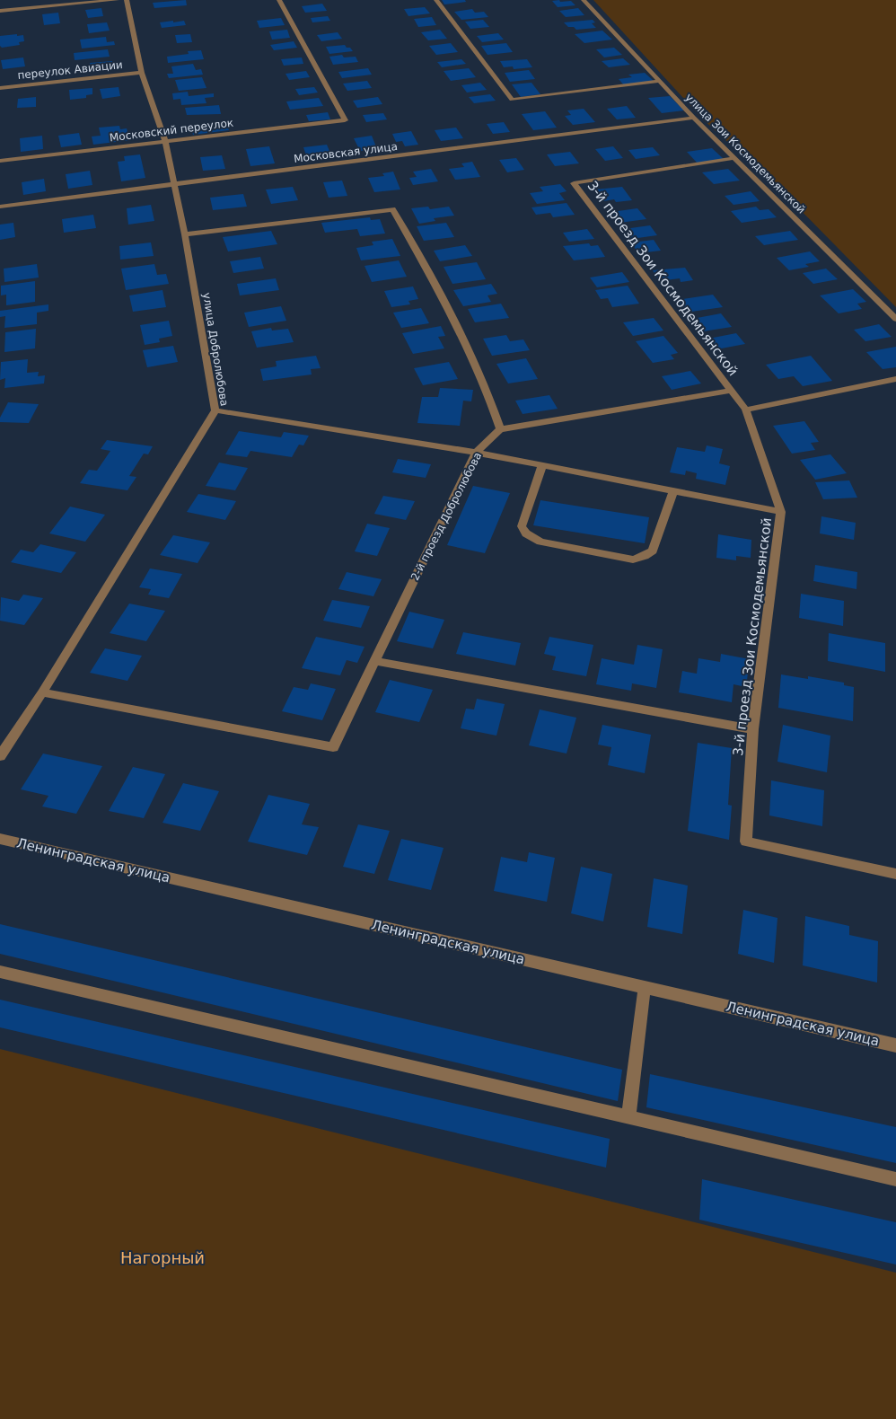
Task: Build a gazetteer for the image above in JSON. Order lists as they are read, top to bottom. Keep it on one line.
{"streets":{"street":["переулок Авиации","Московский переулок","Московская улица","улица Зои Космодемьянской","3-й проезд Зои Космодемьянской","улица Добролюбова","2-й проезд Добролюбова","Ленинградская улица"]},"crossings":[["переулок Авиации","улица Добролюбова"],["Московский переулок","улица Добролюбова"],["Московская улица","улица Зои Космодемьянской"],["Московская улица","улица Добролюбова"],["улица Зои Космодемьянской","3-й проезд Зои Космодемьянской"],["улица Добролюбова","2-й проезд Добролюбова"]],"parks":["Нагорный"]}
